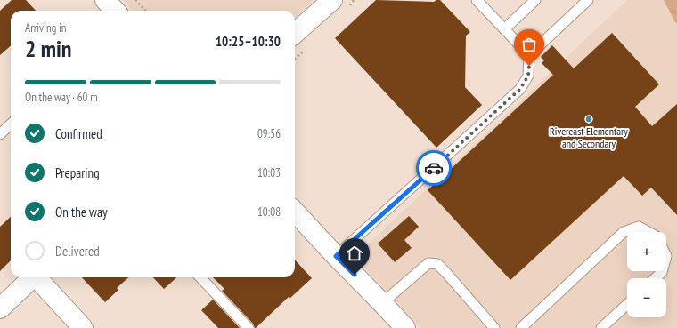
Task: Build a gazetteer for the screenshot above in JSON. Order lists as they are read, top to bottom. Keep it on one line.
{"places":["Rivereast Elementary and Secondary"],"page":{"heading":["2 min","Arriving in","10:25–10:30"],"bar":"On the way · 60 m","list":[["Confirmed","09:56"],["Preparing","10:03"],["On the way","10:08"],"Delivered"],"map_buttons":["+","−"]}}
